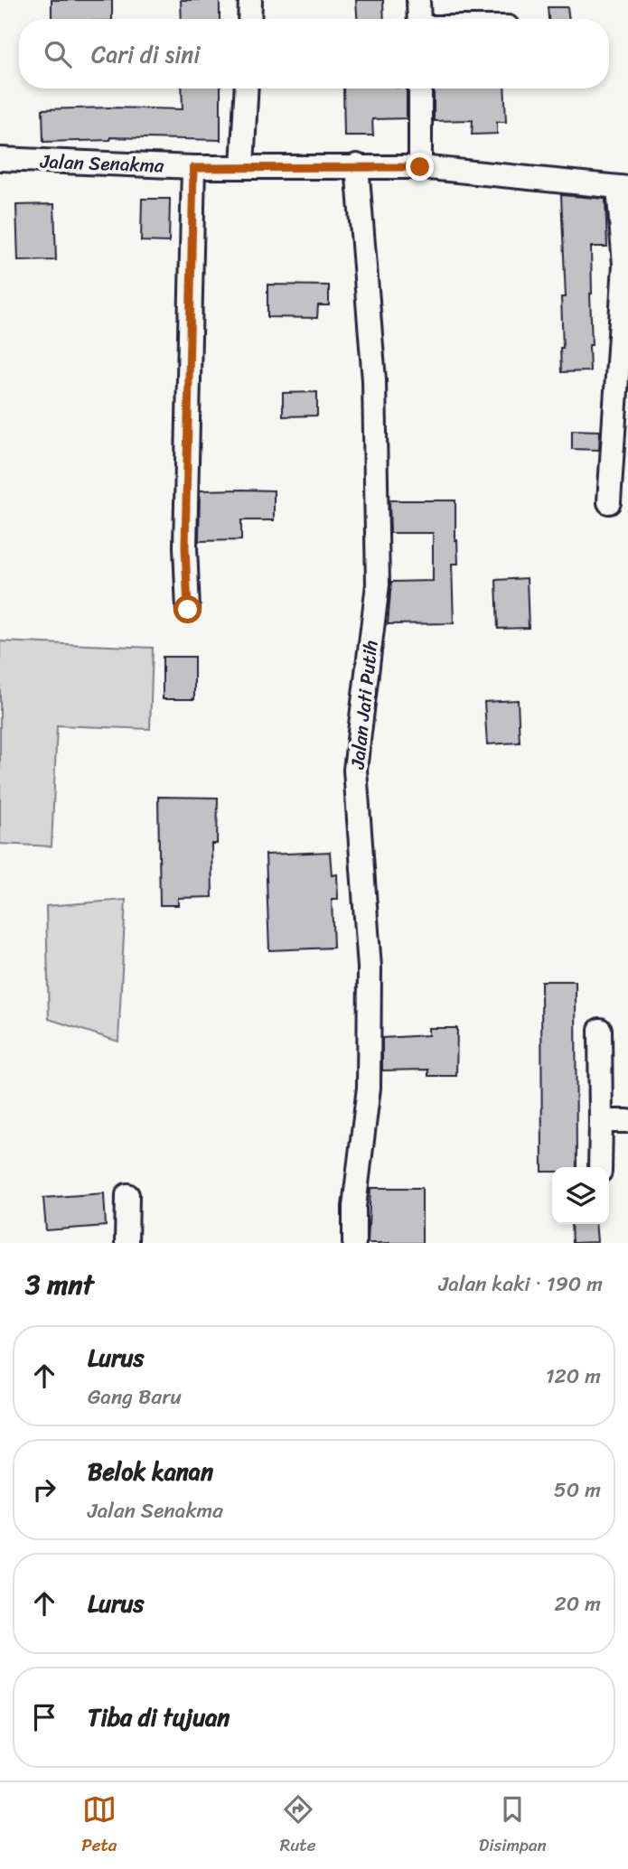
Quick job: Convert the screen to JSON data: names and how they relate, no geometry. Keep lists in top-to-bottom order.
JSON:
{
  "streets": {
    "street": ["Jalan Senakma", "Jalan Jati Putih"]
  },
  "crossings": [
    ["Jalan Senakma", "Jalan Jati Putih"]
  ],
  "page": {
    "search": "Cari di sini",
    "heading": ["3 mnt", "Jalan kaki · 190 m"],
    "list": [
      ["Lurus", "Gang Baru", "120 m"],
      ["Belok kanan", "Jalan Senakma", "50 m"],
      ["Lurus", "20 m"],
      "Tiba di tujuan"
    ],
    "nav": ["Peta", "Rute", "Disimpan"]
  }
}
